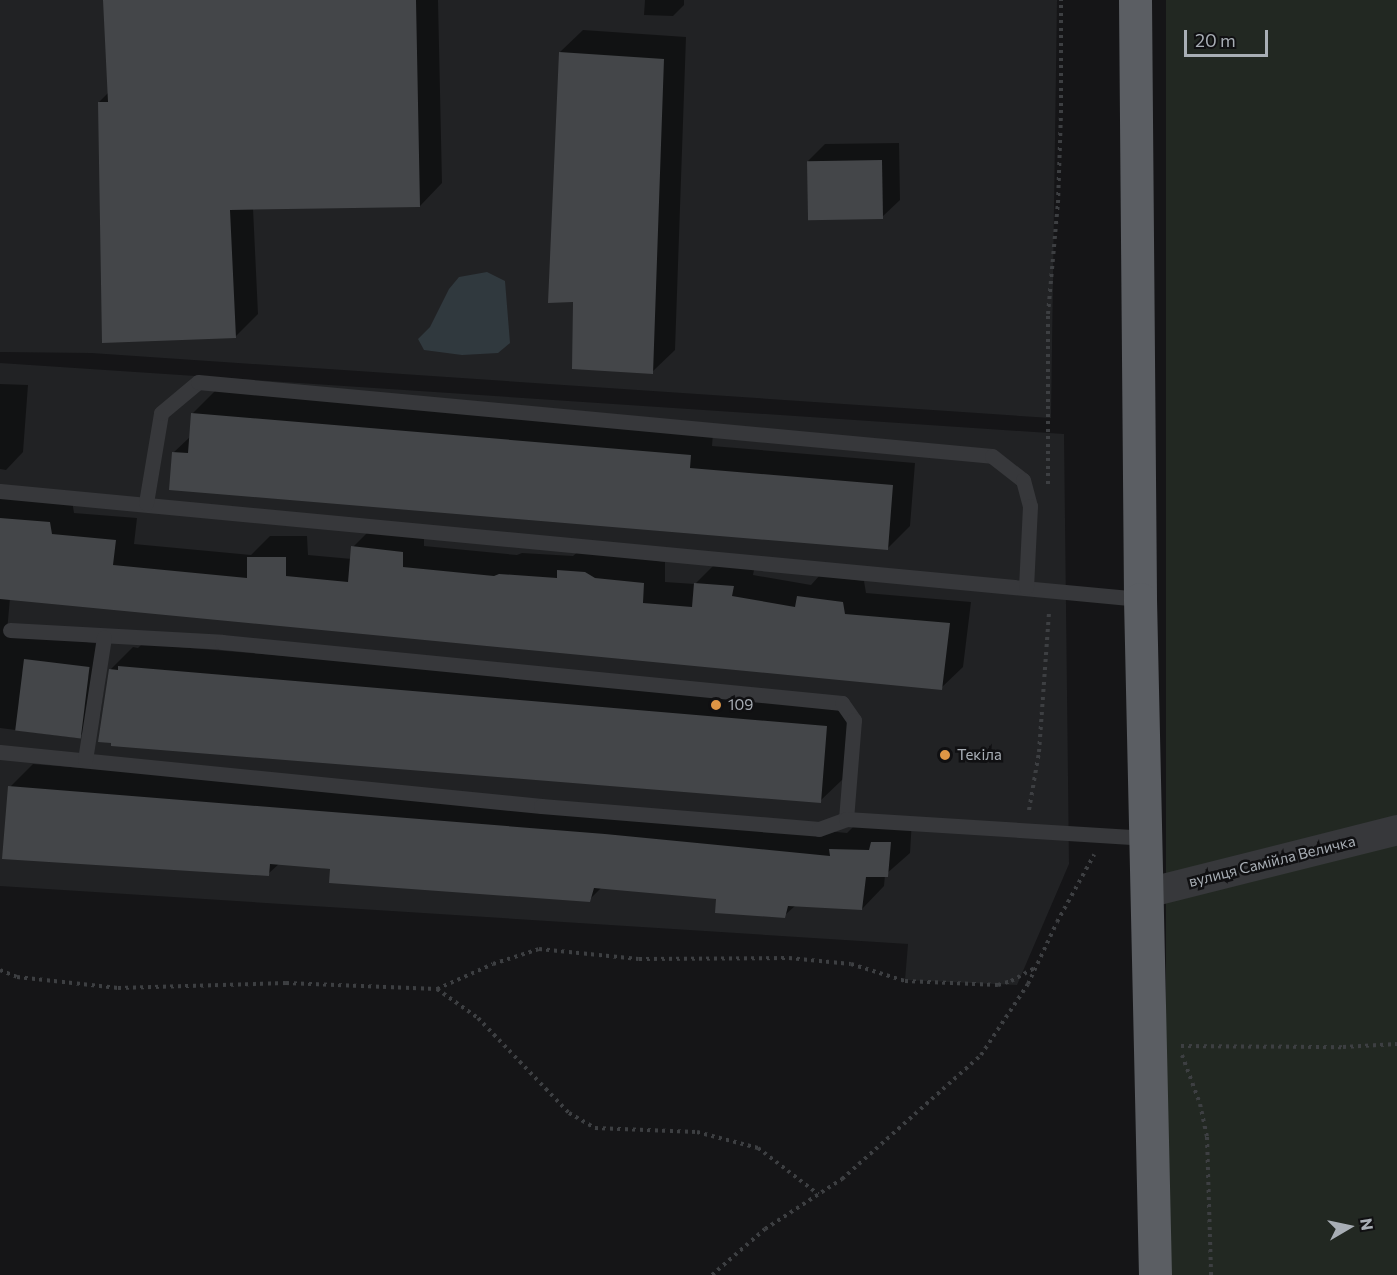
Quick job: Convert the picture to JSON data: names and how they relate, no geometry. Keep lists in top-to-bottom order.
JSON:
{
  "streets": {
    "street": ["вулиця Самійла Величка"]
  },
  "places": ["109", "Текіла"],
  "scale_bar": "20 m",
  "north": "right"
}
